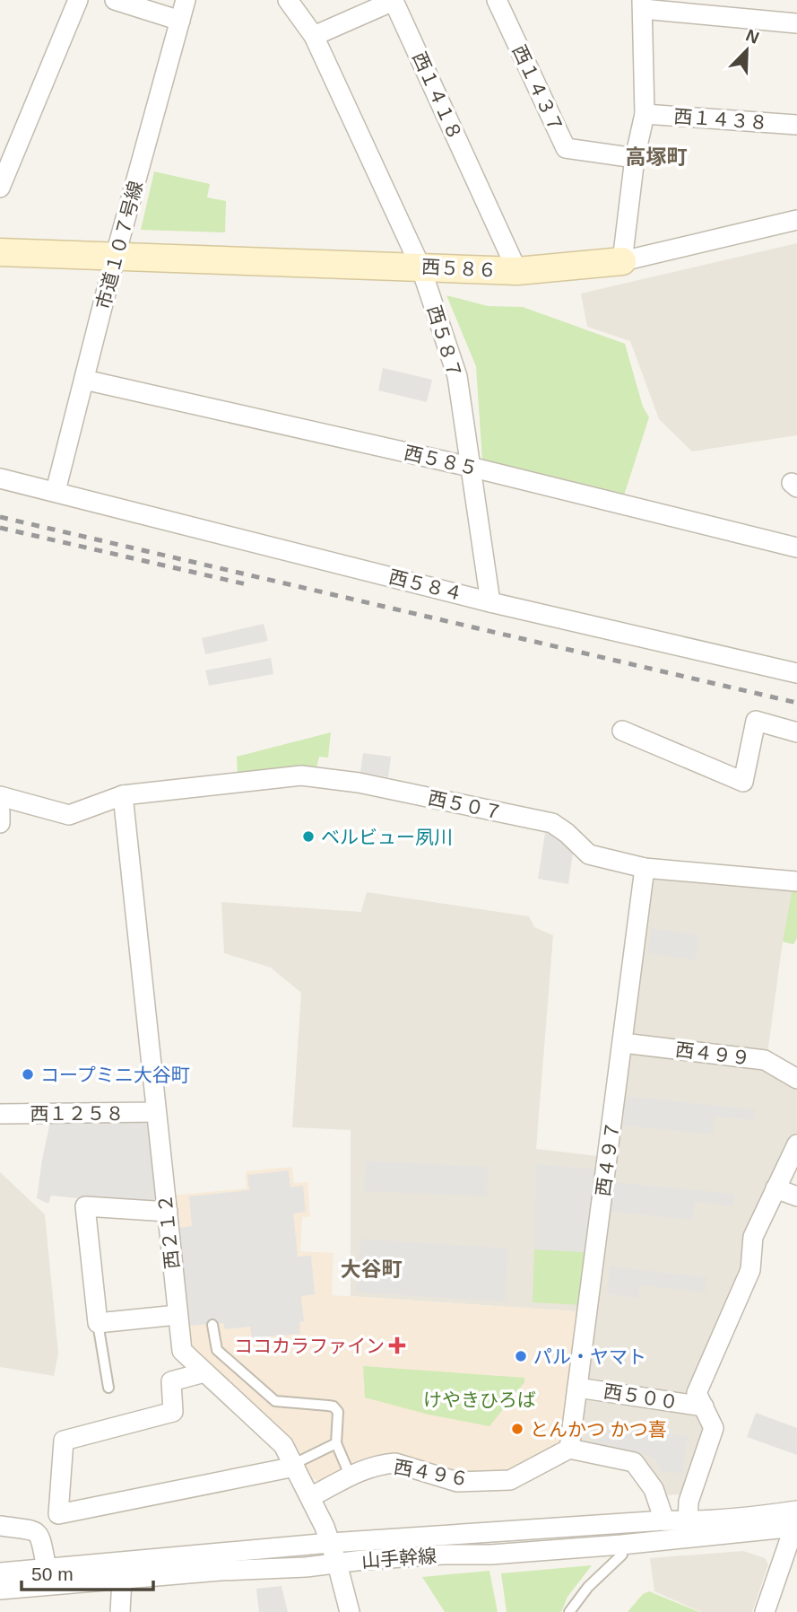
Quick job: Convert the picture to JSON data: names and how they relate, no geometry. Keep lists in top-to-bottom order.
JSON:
{
  "streets": {
    "street": [
      "西１４３７",
      "西１４１８",
      "西１４３８",
      "市道１０７号線",
      "西５８６",
      "西５８７",
      "西５８５",
      "西５８４",
      "西５０７",
      "西４９９",
      "西１２５８",
      "西４９７",
      "西２１２",
      "西５００",
      "西４９６",
      "山手幹線"
    ]
  },
  "crossings": [
    ["西１４１８", "西５８６"],
    ["西１４１８", "西５８７"],
    ["市道１０７号線", "西５８６"],
    ["市道１０７号線", "西５８５"],
    ["市道１０７号線", "西５８４"],
    ["西５８６", "西５８７"],
    ["西５８７", "西５８５"],
    ["西５８７", "西５８４"],
    ["西５０７", "西４９７"],
    ["西５０７", "西２１２"],
    ["西４９９", "西４９７"],
    ["西１２５８", "西２１２"],
    ["西４９７", "西５００"],
    ["西４９７", "西４９６"],
    ["西２１２", "西４９６"],
    ["西２１２", "山手幹線"]
  ],
  "districts": ["高塚町", "大谷町"],
  "parks": ["けやきひろば"],
  "places": {
    "other": [
      "ベルビュー夙川",
      "コープミニ大谷町",
      "パル・ヤマト",
      "とんかつ かつ喜"
    ],
    "health": ["ココカラファイン"]
  },
  "scale_bar": "50 m",
  "north": "top right"
}
